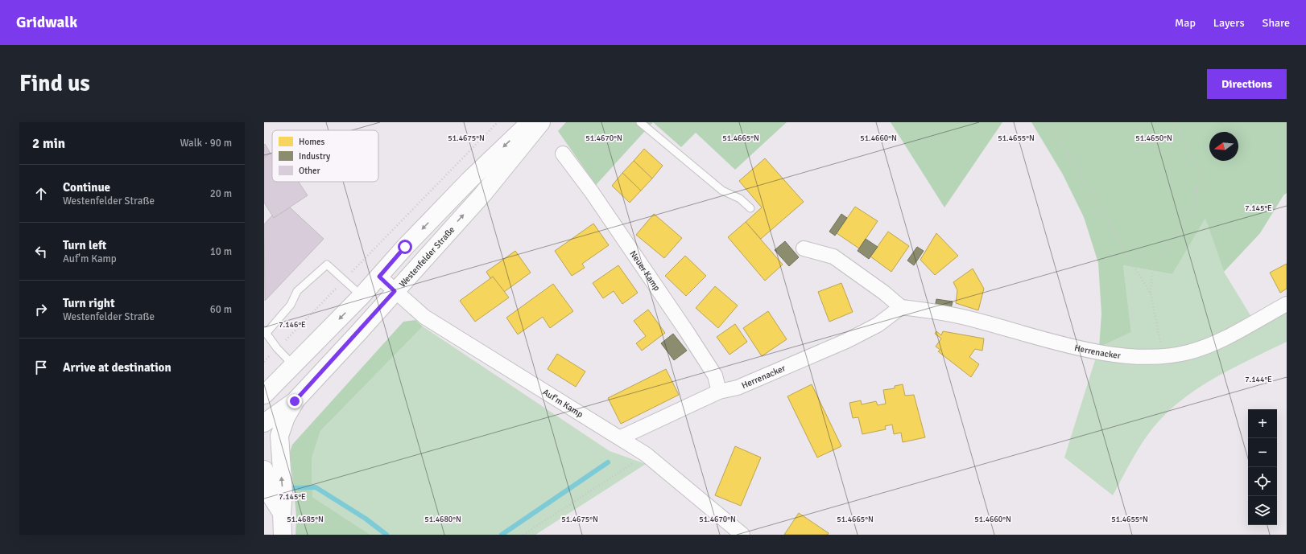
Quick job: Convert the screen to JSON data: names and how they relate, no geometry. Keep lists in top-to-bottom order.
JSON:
{
  "streets": {
    "street": [
      "Westenfelder Straße",
      "Neuer Kamp",
      "Herrenacker",
      "Auf'm Kamp"
    ]
  },
  "crossings": [
    ["Westenfelder Straße", "Auf'm Kamp"],
    ["Neuer Kamp", "Herrenacker"],
    ["Herrenacker", "Auf'm Kamp"]
  ],
  "legend": ["Homes", "Industry", "Other"],
  "north": "left",
  "page": {
    "header": "Gridwalk",
    "nav": ["Map", "Layers", "Share"],
    "buttons": "Directions",
    "title": "Find us",
    "heading": ["2 min", "Walk · 90 m"],
    "list": [
      ["Continue", "Westenfelder Straße", "20 m"],
      ["Turn left", "Auf'm Kamp", "10 m"],
      ["Turn right", "Westenfelder Straße", "60 m"],
      "Arrive at destination"
    ],
    "map_buttons": ["+", "−"]
  },
  "coordinates": [
    "51.4675°N",
    "51.4670°N",
    "51.4665°N",
    "51.4660°N",
    "51.4655°N",
    "51.4650°N",
    "7.145°E",
    "7.146°E",
    "7.144°E",
    "51.4685°N",
    "51.4680°N"
  ]
}
